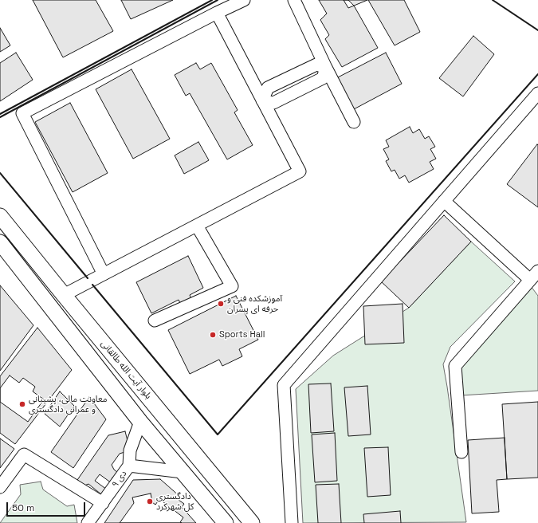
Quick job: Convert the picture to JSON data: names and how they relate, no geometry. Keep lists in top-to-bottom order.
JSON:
{
  "streets": {
    "main road": ["بلوار آیت الله طالقانی"],
    "street": ["۹ دی"]
  },
  "places": [
    "آموزشکده فنی و حرفه ای پسران",
    "Sports Hall",
    "معاونت مالی، پشیبانی و عمرانی دادگستری",
    "دادگستری کل شهرکرد"
  ],
  "scale_bar": "50 m"
}
